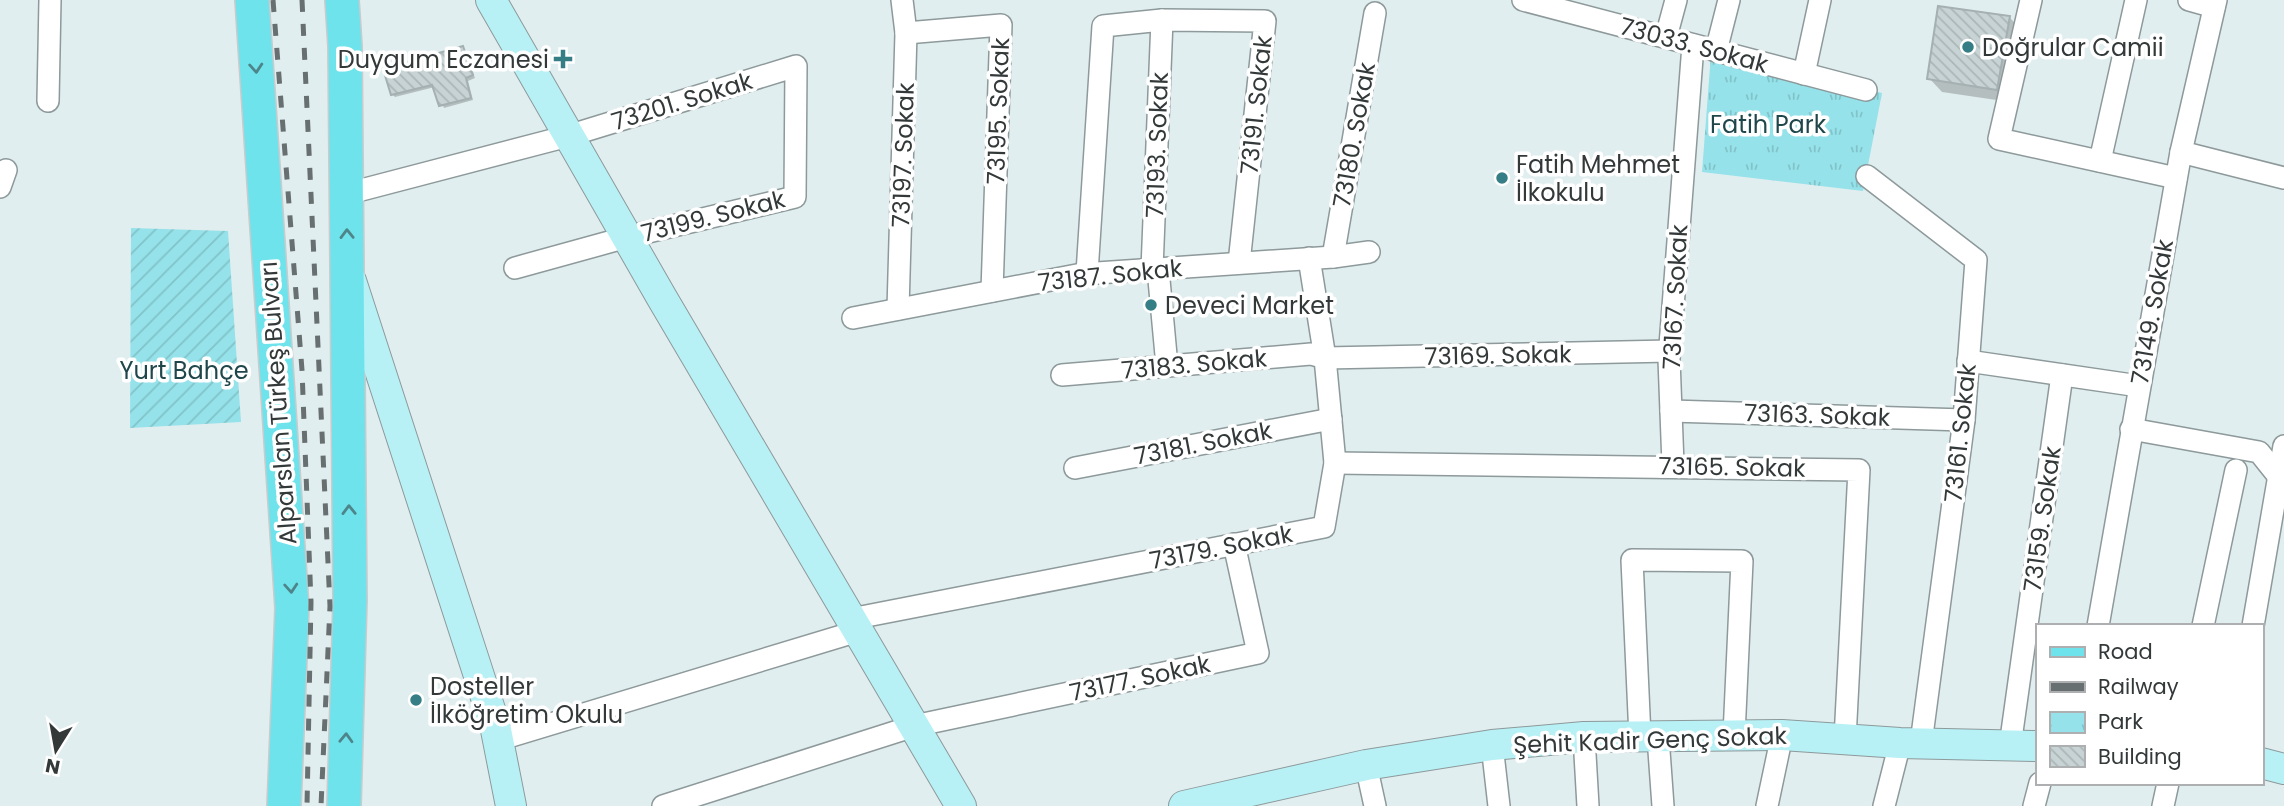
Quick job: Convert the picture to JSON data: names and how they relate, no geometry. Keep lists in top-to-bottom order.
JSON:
{
  "streets": {
    "main road": ["Alparslan Türkeş Bulvarı", "Şehit Kadir Genç Sokak"],
    "street": [
      "73033. Sokak",
      "73201. Sokak",
      "73191. Sokak",
      "73195. Sokak",
      "73180. Sokak",
      "73193. Sokak",
      "73197. Sokak",
      "73199. Sokak",
      "73187. Sokak",
      "73167. Sokak",
      "73149. Sokak",
      "73169. Sokak",
      "73183. Sokak",
      "73163. Sokak",
      "73161. Sokak",
      "73181. Sokak",
      "73165. Sokak",
      "73159. Sokak",
      "73179. Sokak",
      "73177. Sokak"
    ]
  },
  "crossings": [
    ["73033. Sokak", "73167. Sokak"],
    ["73201. Sokak", "73199. Sokak"],
    ["73191. Sokak", "73193. Sokak"],
    ["73191. Sokak", "73187. Sokak"],
    ["73195. Sokak", "73197. Sokak"],
    ["73195. Sokak", "73187. Sokak"],
    ["73180. Sokak", "73187. Sokak"],
    ["73193. Sokak", "73187. Sokak"],
    ["73193. Sokak", "73183. Sokak"],
    ["73197. Sokak", "73187. Sokak"],
    ["73187. Sokak", "73179. Sokak"],
    ["73167. Sokak", "73169. Sokak"],
    ["73167. Sokak", "73163. Sokak"],
    ["73167. Sokak", "73165. Sokak"],
    ["73169. Sokak", "73183. Sokak"],
    ["73169. Sokak", "73179. Sokak"],
    ["73183. Sokak", "73179. Sokak"],
    ["73163. Sokak", "73161. Sokak"],
    ["73161. Sokak", "Şehit Kadir Genç Sokak"],
    ["73181. Sokak", "73179. Sokak"],
    ["73165. Sokak", "73179. Sokak"],
    ["73165. Sokak", "Şehit Kadir Genç Sokak"],
    ["73159. Sokak", "Şehit Kadir Genç Sokak"],
    ["73179. Sokak", "73177. Sokak"]
  ],
  "parks": ["Fatih Park", "Yurt Bahçe"],
  "places": {
    "other": [
      "Doğrular Camii",
      "Fatih Mehmet İlkokulu",
      "Deveci Market",
      "Dosteller İlköğretim Okulu"
    ],
    "health": ["Duygum Eczanesi"]
  },
  "legend": [
    "Road",
    "Railway",
    "Park",
    "Building"
  ],
  "north": "bottom"
}
